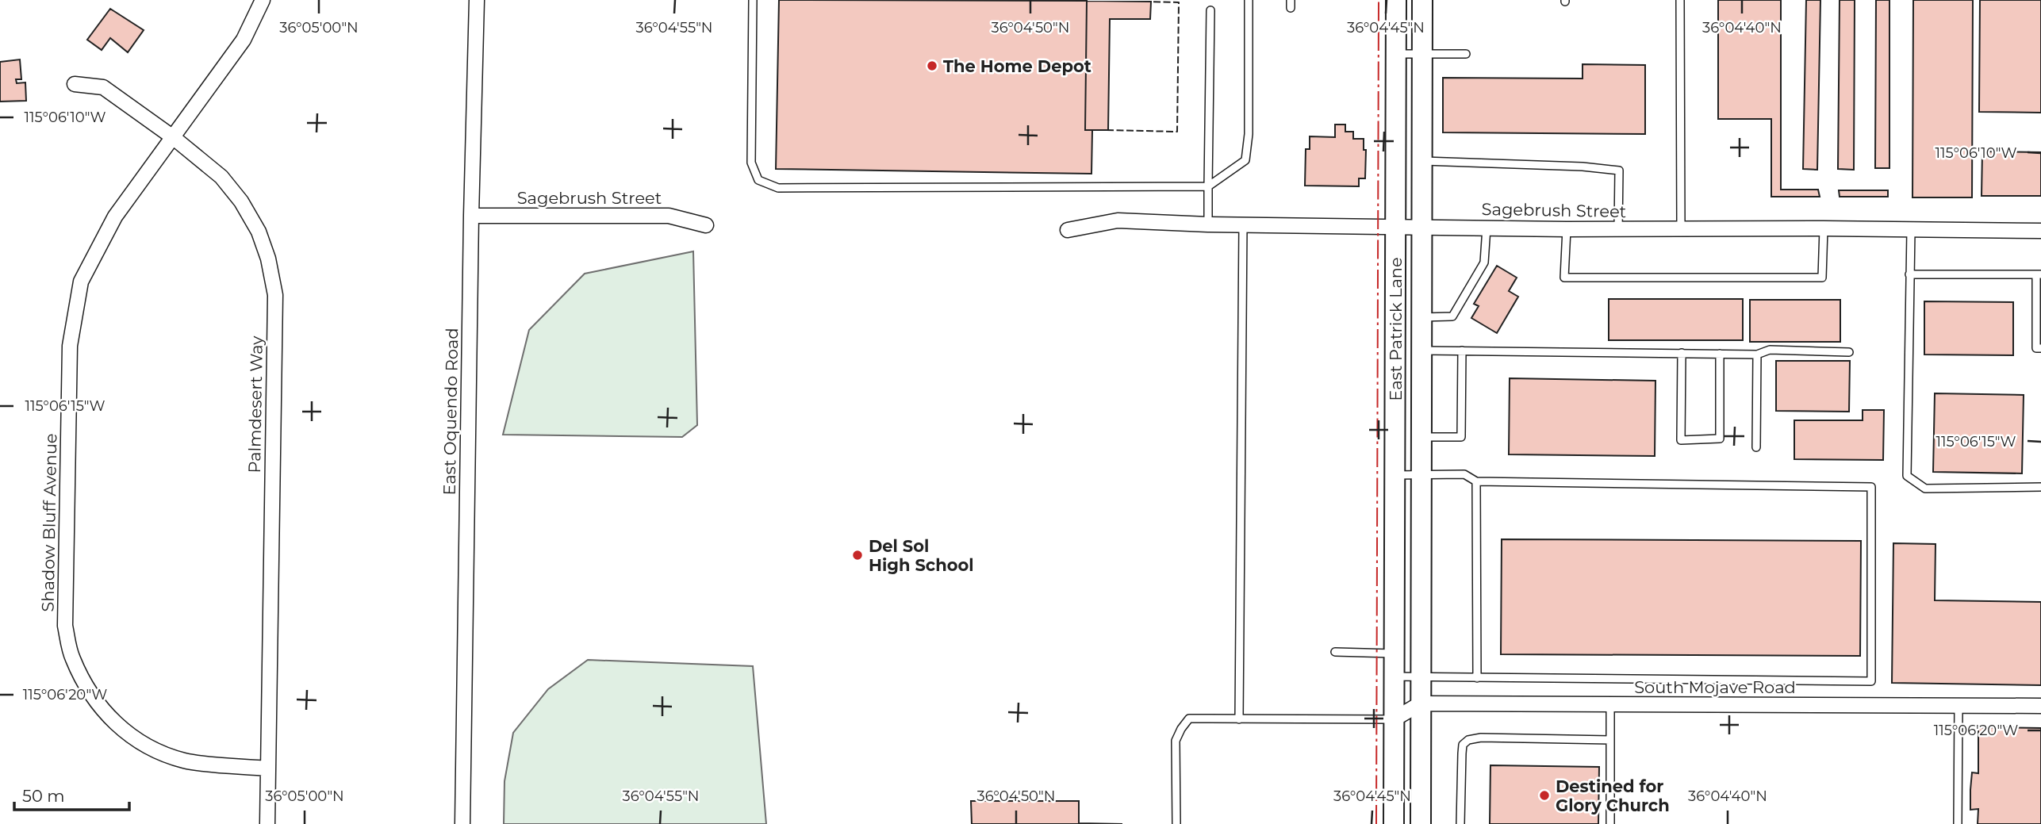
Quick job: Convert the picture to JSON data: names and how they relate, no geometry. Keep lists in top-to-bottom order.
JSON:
{
  "streets": {
    "main road": ["East Patrick Lane"],
    "street": [
      "Sagebrush Street",
      "Palmdesert Way",
      "East Oquendo Road",
      "Shadow Bluff Avenue",
      "South Mojave Road"
    ]
  },
  "crossings": [
    ["Sagebrush Street", "East Patrick Lane"],
    ["Sagebrush Street", "East Oquendo Road"],
    ["East Patrick Lane", "South Mojave Road"],
    ["Palmdesert Way", "Shadow Bluff Avenue"]
  ],
  "places": ["The Home Depot", "Del Sol High School", "Destined for Glory Church"],
  "scale_bar": "50 m",
  "coordinates": [
    "36°05'00\"N",
    "36°04'55\"N",
    "36°04'50\"N",
    "36°04'45\"N",
    "36°04'40\"N",
    "115°06'10\"W",
    "115°06'15\"W",
    "115°06'20\"W"
  ]
}
